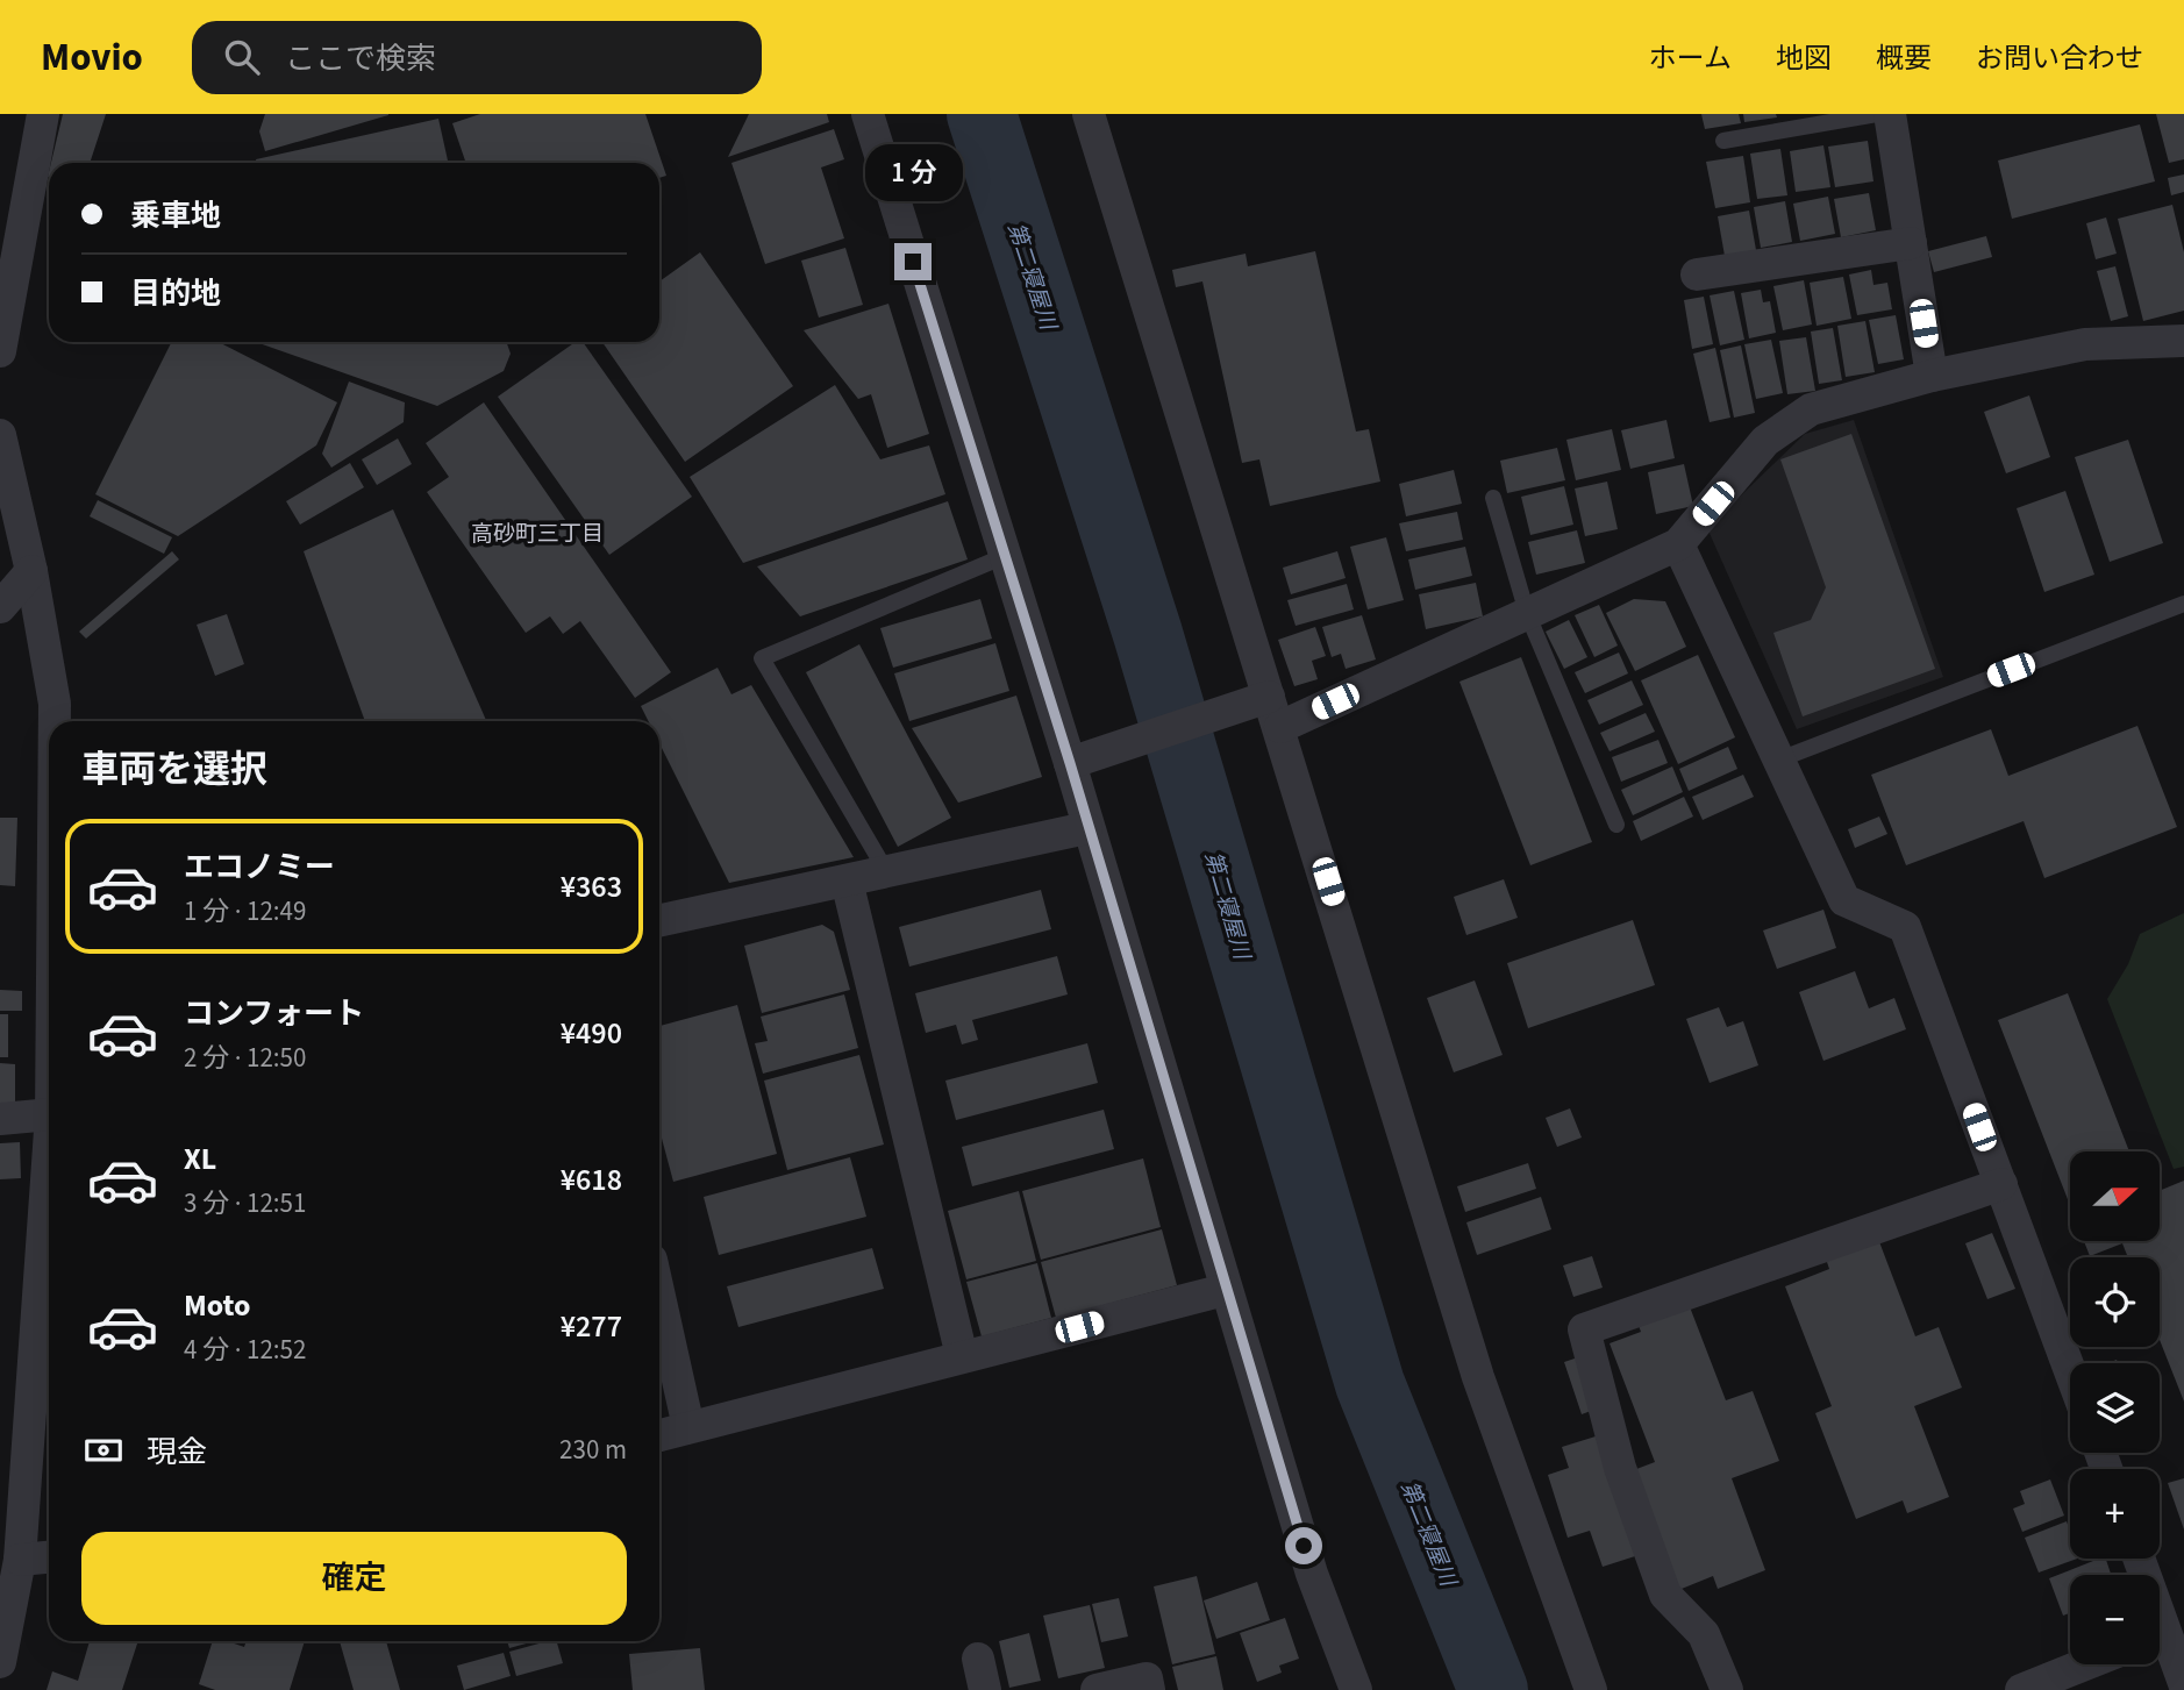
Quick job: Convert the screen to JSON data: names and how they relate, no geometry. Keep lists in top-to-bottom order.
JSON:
{
  "districts": ["高砂町三丁目"],
  "water": ["第二寝屋川"],
  "north": "right",
  "page": {
    "header": "Movio",
    "search": "ここで検索",
    "nav": [
      "ホーム",
      "地図",
      "概要",
      "お問い合わせ"
    ],
    "bubble": "1 分",
    "banner": ["乗車地", "目的地"],
    "heading": "車両を選択",
    "list": [
      {
        "name": "エコノミー",
        "note": "1 分 · 12:49",
        "value": "¥363"
      },
      {
        "name": "コンフォート",
        "note": "2 分 · 12:50",
        "value": "¥490"
      },
      {
        "name": "XL",
        "note": "3 分 · 12:51",
        "value": "¥618"
      },
      {
        "name": "Moto",
        "note": "4 分 · 12:52",
        "value": "¥277"
      }
    ],
    "map_buttons": ["+", "−"],
    "pay": ["現金", "230 m"],
    "buttons": "確定"
  }
}
